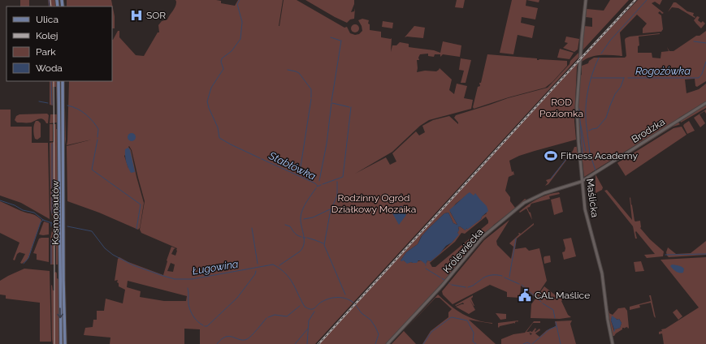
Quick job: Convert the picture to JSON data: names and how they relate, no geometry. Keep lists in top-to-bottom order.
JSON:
{
  "streets": {
    "main road": ["Kosmonautów"],
    "street": ["Brodzka", "Maślicka", "Królewiecka"]
  },
  "crossings": [
    ["Brodzka", "Maślicka"],
    ["Brodzka", "Królewiecka"],
    ["Maślicka", "Królewiecka"]
  ],
  "water": ["Rogożówka", "Stabłówka", "Ługowina"],
  "parks": ["ROD Poziomka", "Rodzinny Ogród Działkowy Mozaika"],
  "places": {
    "hospital": ["SOR"],
    "sports": ["Fitness Academy"],
    "public building": ["CAL Maślice"]
  },
  "legend": [
    "Ulica",
    "Kolej",
    "Park",
    "Woda"
  ]
}
